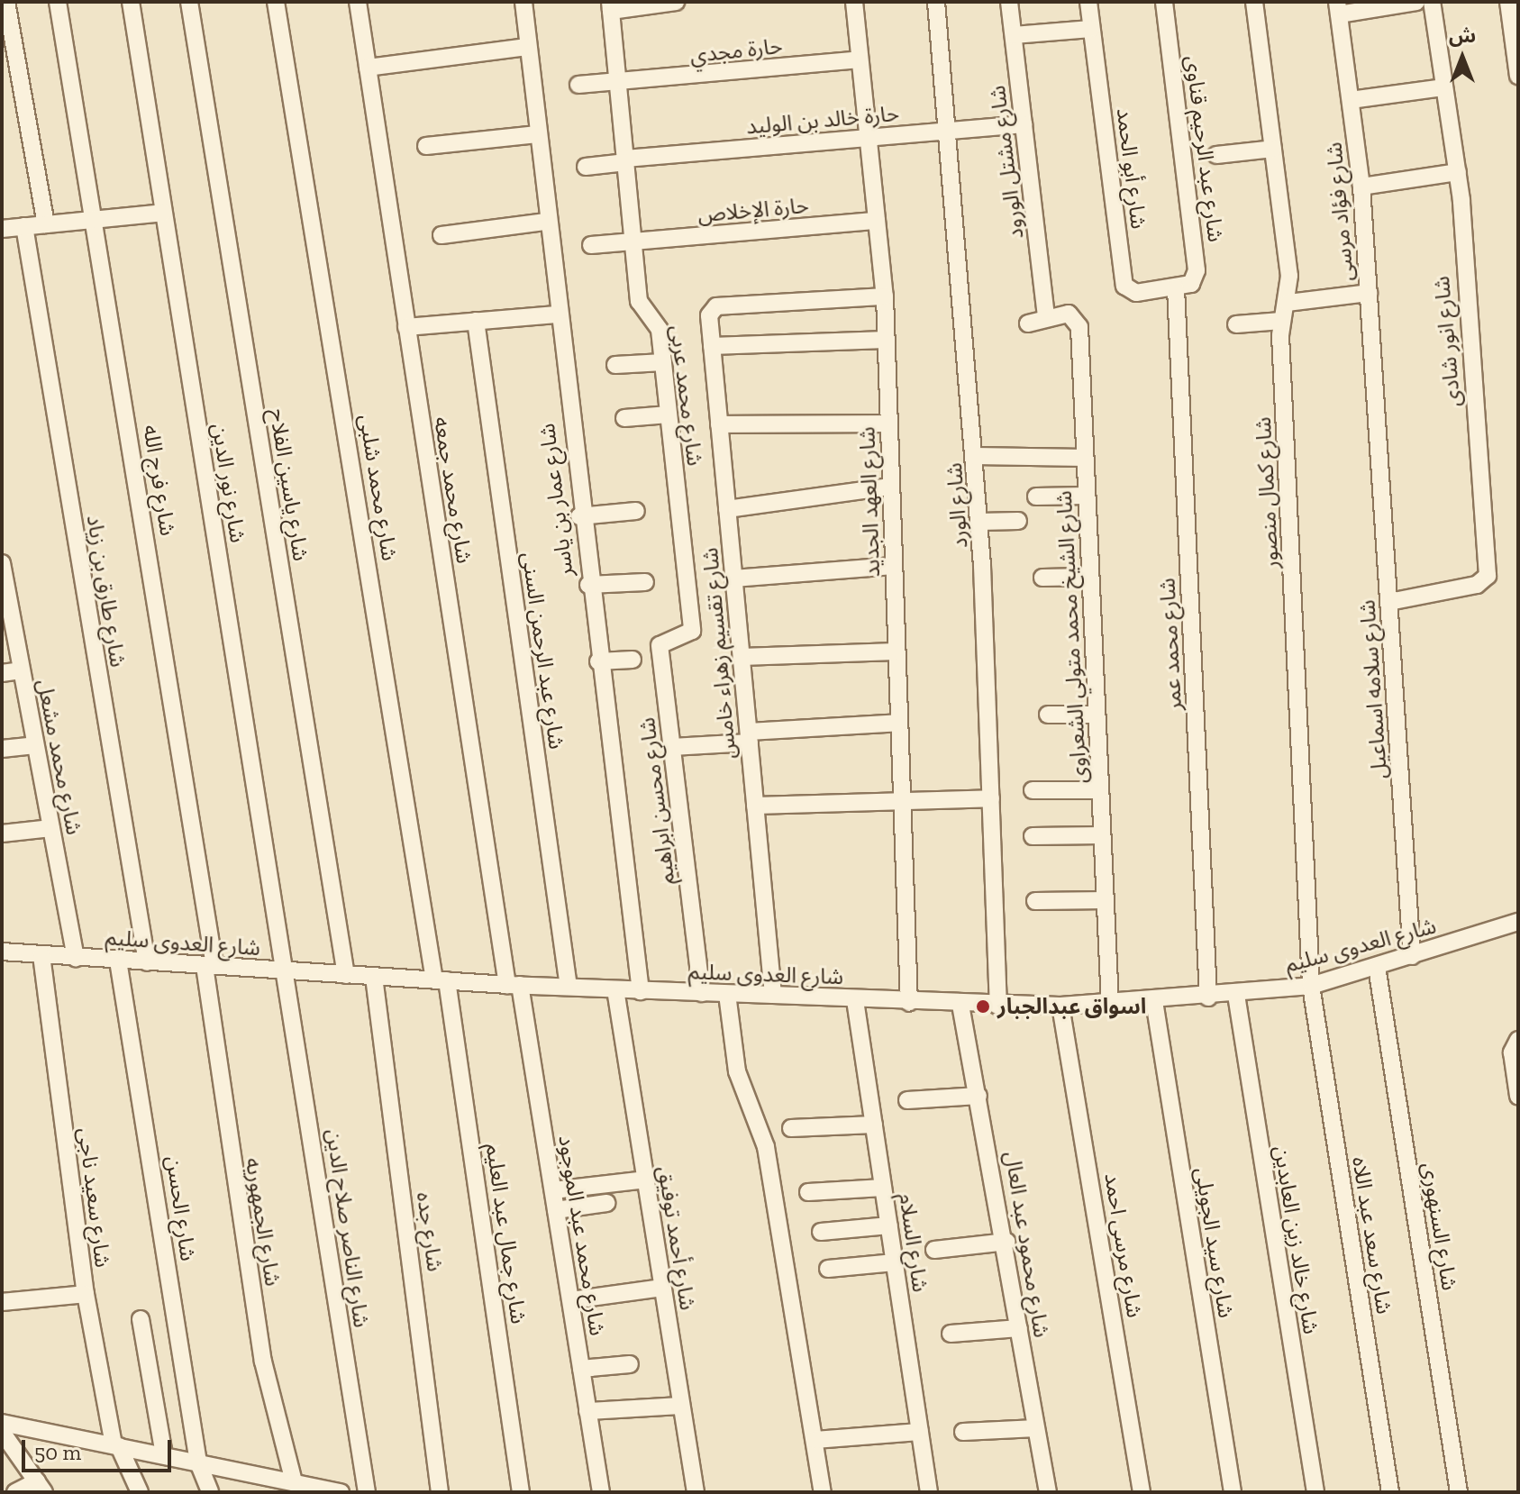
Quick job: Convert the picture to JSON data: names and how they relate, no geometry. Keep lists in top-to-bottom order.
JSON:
{
  "streets": {
    "street": [
      "حارة مجدي",
      "حارة خالد بن الوليد",
      "شارع عبد الرحيم قناوى",
      "شارع مشتل الورود",
      "شارع أبو الحمد",
      "حارة الإخلاص",
      "شارع فؤاد مرسى",
      "شارع انور شادى",
      "شارع محمد عربى",
      "شارع فرج الله",
      "شارع نور الدين",
      "شارع ياسين الفلاح",
      "شارع محمد شلبى",
      "شارع محمد جمعه",
      "شارع كمال منصور",
      "شارع عمار بن ياسر",
      "شارع العهد الجديد",
      "شارع الورد",
      "شارع طارق بن زياد",
      "شارع الشيخ محمد متولي الشعراوى",
      "شارع محمد عمر",
      "شارع عبد الرحمن السنى",
      "شارع تقسيم زهراء خامس",
      "شارع سلامه اسماعيل",
      "شارع محمد مشعل",
      "شارع محسن ابراهيم",
      "شارع العدوى سليم",
      "شارع سعيد ناجى",
      "شارع الحسن",
      "شارع الجمهوريه",
      "شارع السنهورى",
      "شارع الناصر صلاح الدين",
      "شارع جده",
      "شارع جمال عبد العليم",
      "شارع محمد عبد الموجود",
      "شارع سعد عبد اللاه",
      "شارع أحمد توفيق",
      "شارع خالد زين العابدين",
      "شارع السلام",
      "شارع سيد الجويلى",
      "شارع محمود عبد العال",
      "شارع مرسى احمد"
    ]
  },
  "crossings": [
    ["حارة مجدي", "شارع محمد عربى"],
    ["حارة مجدي", "شارع العهد الجديد"],
    ["حارة خالد بن الوليد", "شارع مشتل الورود"],
    ["حارة خالد بن الوليد", "شارع محمد عربى"],
    ["حارة خالد بن الوليد", "شارع العهد الجديد"],
    ["حارة خالد بن الوليد", "شارع الورد"],
    ["شارع عبد الرحيم قناوى", "شارع أبو الحمد"],
    ["شارع عبد الرحيم قناوى", "شارع محمد عمر"],
    ["شارع مشتل الورود", "شارع الشيخ محمد متولي الشعراوى"],
    ["شارع أبو الحمد", "شارع محمد عمر"],
    ["حارة الإخلاص", "شارع محمد عربى"],
    ["حارة الإخلاص", "شارع العهد الجديد"],
    ["شارع فؤاد مرسى", "شارع سلامه اسماعيل"],
    ["شارع انور شادى", "شارع سلامه اسماعيل"],
    ["شارع محمد عربى", "شارع محسن ابراهيم"],
    ["شارع فرج الله", "شارع العدوى سليم"],
    ["شارع فرج الله", "شارع الجمهوريه"],
    ["شارع نور الدين", "شارع العدوى سليم"],
    ["شارع نور الدين", "شارع الناصر صلاح الدين"],
    ["شارع ياسين الفلاح", "شارع العدوى سليم"],
    ["شارع محمد شلبى", "شارع العدوى سليم"],
    ["شارع محمد شلبى", "شارع جمال عبد العليم"],
    ["شارع محمد جمعه", "شارع العدوى سليم"],
    ["شارع محمد جمعه", "شارع محمد عبد الموجود"],
    ["شارع كمال منصور", "شارع العدوى سليم"],
    ["شارع كمال منصور", "شارع سعد عبد اللاه"],
    ["شارع عمار بن ياسر", "شارع العدوى سليم"],
    ["شارع العهد الجديد", "شارع تقسيم زهراء خامس"],
    ["شارع العهد الجديد", "شارع العدوى سليم"],
    ["شارع الورد", "شارع العدوى سليم"],
    ["شارع طارق بن زياد", "شارع العدوى سليم"],
    ["شارع الشيخ محمد متولي الشعراوى", "شارع العدوى سليم"],
    ["شارع محمد عمر", "شارع العدوى سليم"],
    ["شارع عبد الرحمن السنى", "شارع العدوى سليم"],
    ["شارع تقسيم زهراء خامس", "شارع العدوى سليم"],
    ["شارع سلامه اسماعيل", "شارع العدوى سليم"],
    ["شارع محمد مشعل", "شارع العدوى سليم"],
    ["شارع محسن ابراهيم", "شارع العدوى سليم"],
    ["شارع العدوى سليم", "شارع سعيد ناجى"],
    ["شارع العدوى سليم", "شارع الحسن"],
    ["شارع العدوى سليم", "شارع الجمهوريه"],
    ["شارع العدوى سليم", "شارع السنهورى"],
    ["شارع العدوى سليم", "شارع الناصر صلاح الدين"],
    ["شارع العدوى سليم", "شارع جده"],
    ["شارع العدوى سليم", "شارع جمال عبد العليم"],
    ["شارع العدوى سليم", "شارع محمد عبد الموجود"],
    ["شارع العدوى سليم", "شارع سعد عبد اللاه"],
    ["شارع العدوى سليم", "شارع أحمد توفيق"],
    ["شارع العدوى سليم", "شارع خالد زين العابدين"],
    ["شارع العدوى سليم", "شارع السلام"],
    ["شارع العدوى سليم", "شارع سيد الجويلى"],
    ["شارع العدوى سليم", "شارع محمود عبد العال"],
    ["شارع العدوى سليم", "شارع مرسى احمد"]
  ],
  "places": ["اسواق عبدالجبار"],
  "scale_bar": "50 m",
  "north": "top"
}
